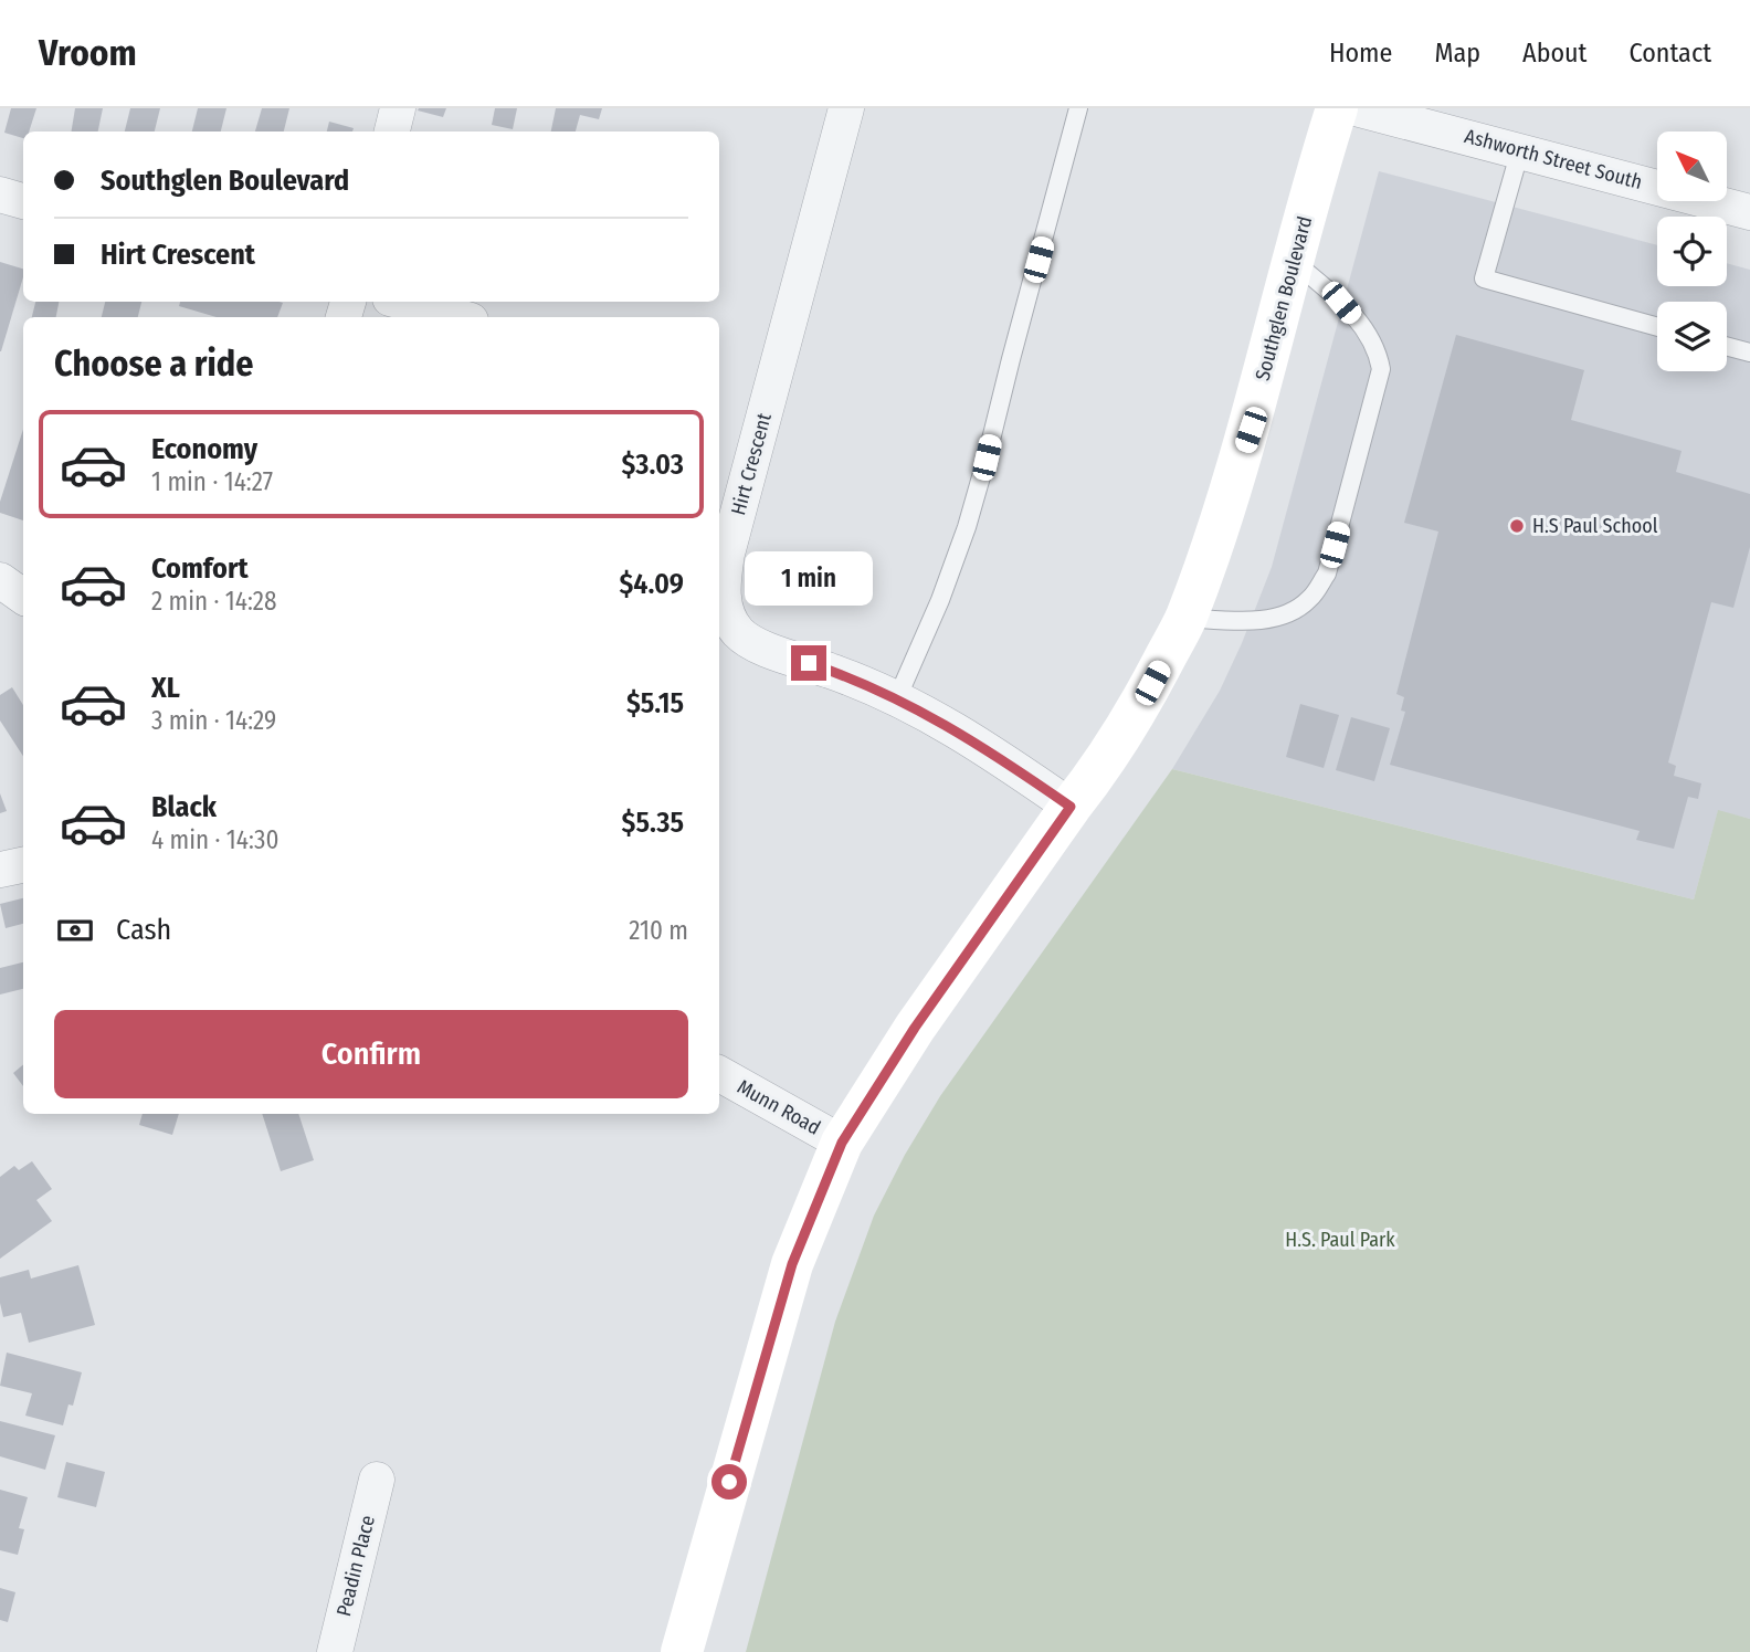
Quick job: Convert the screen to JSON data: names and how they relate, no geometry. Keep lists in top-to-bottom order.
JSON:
{
  "streets": {
    "street": [
      "Ashworth Street South",
      "Southglen Boulevard",
      "Hirt Crescent",
      "Munn Road",
      "Peadin Place"
    ]
  },
  "crossings": [
    ["Southglen Boulevard", "Hirt Crescent"],
    ["Southglen Boulevard", "Munn Road"]
  ],
  "parks": ["H.S. Paul Park"],
  "places": ["H.S Paul School"],
  "north": "top left",
  "page": {
    "header": "Vroom",
    "nav": [
      "Home",
      "Map",
      "About",
      "Contact"
    ],
    "banner": ["Southglen Boulevard", "Hirt Crescent"],
    "heading": "Choose a ride",
    "list": [
      {
        "name": "Economy",
        "note": "1 min · 14:27",
        "value": "$3.03"
      },
      {
        "name": "Comfort",
        "note": "2 min · 14:28",
        "value": "$4.09"
      },
      {
        "name": "XL",
        "note": "3 min · 14:29",
        "value": "$5.15"
      },
      {
        "name": "Black",
        "note": "4 min · 14:30",
        "value": "$5.35"
      }
    ],
    "bubble": "1 min",
    "pay": ["Cash", "210 m"],
    "buttons": "Confirm"
  }
}
